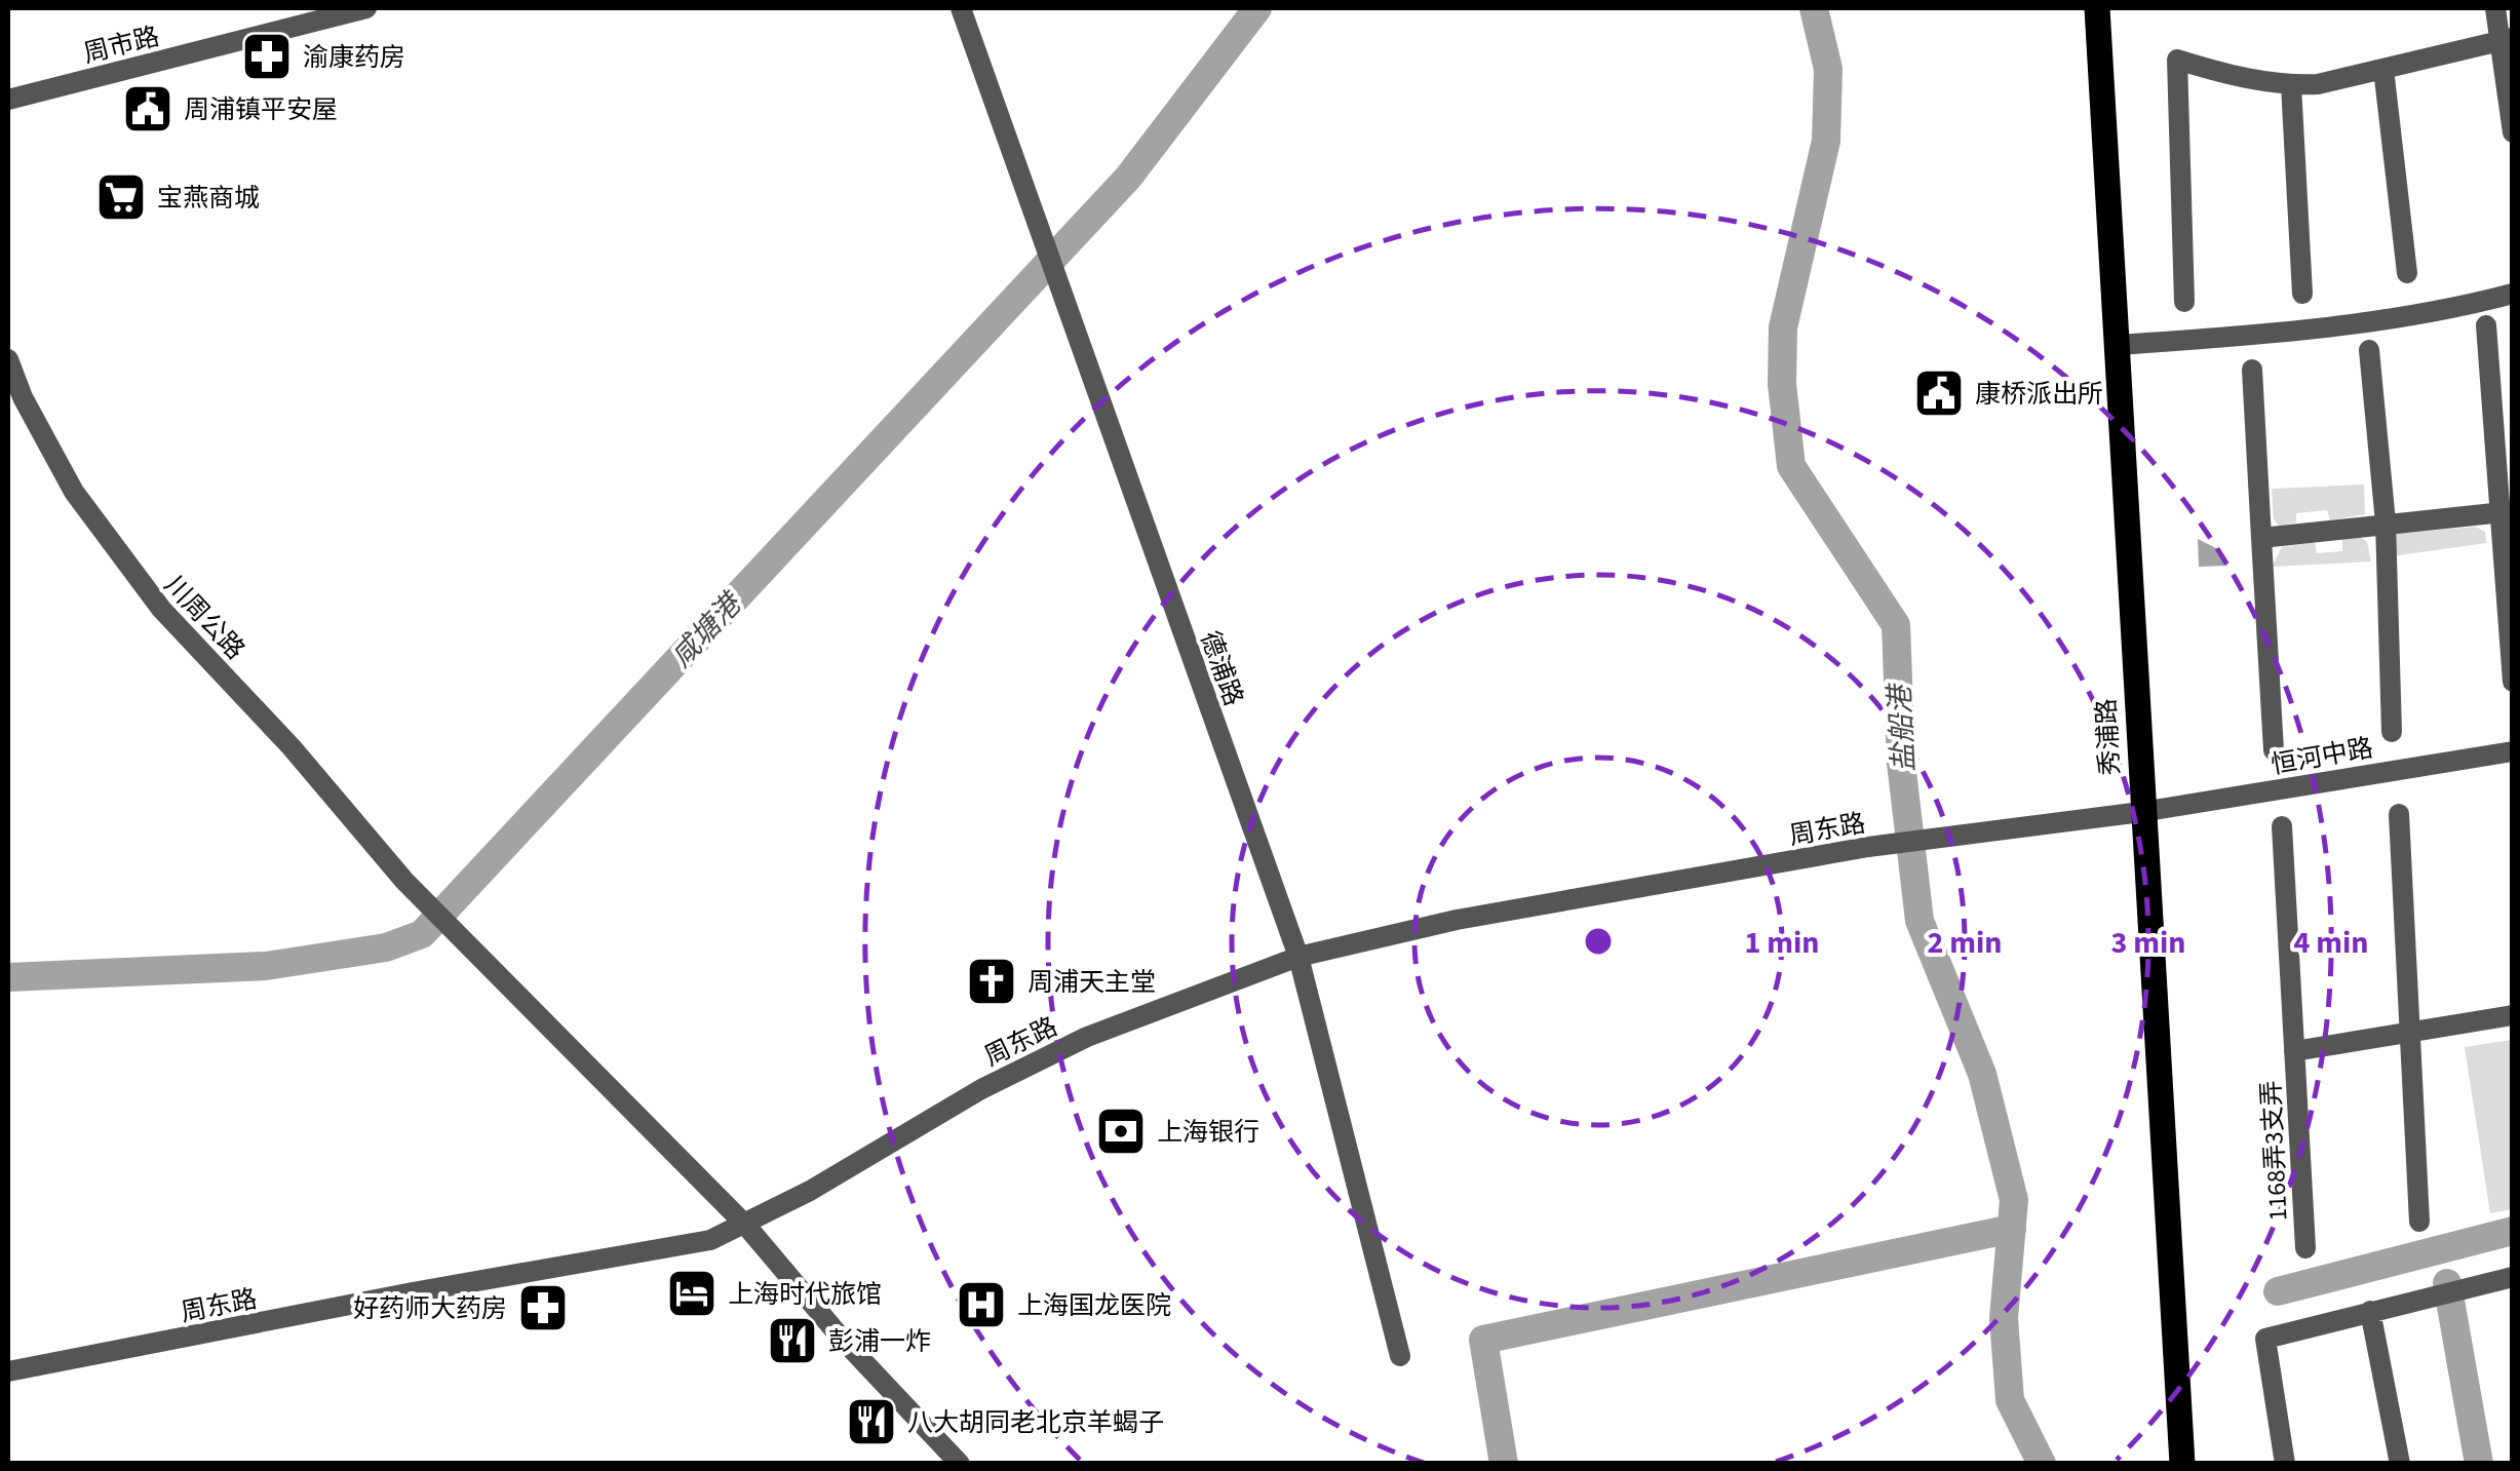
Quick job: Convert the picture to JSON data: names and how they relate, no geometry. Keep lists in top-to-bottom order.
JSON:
{
  "streets": {
    "main road": ["秀浦路"],
    "street": [
      "周市路",
      "川周公路",
      "德浦路",
      "恒河中路",
      "周东路",
      "1168弄3支弄"
    ]
  },
  "crossings": [
    ["川周公路", "周东路"],
    ["德浦路", "周东路"],
    ["秀浦路", "恒河中路"],
    ["秀浦路", "周东路"],
    ["恒河中路", "周东路"]
  ],
  "water": ["咸塘港", "盐船港"],
  "places": {
    "pharmacy": ["渝康药房", "好药师大药房"],
    "public building": ["周浦镇平安屋", "康桥派出所"],
    "supermarket": ["宝燕商城"],
    "church": ["周浦天主堂"],
    "bank": ["上海银行"],
    "hotel": ["上海时代旅馆"],
    "hospital": ["上海国龙医院"],
    "restaurant": ["彭浦一炸", "八大胡同老北京羊蝎子"]
  },
  "rings": [
    "1 min",
    "2 min",
    "3 min",
    "4 min"
  ]
}
